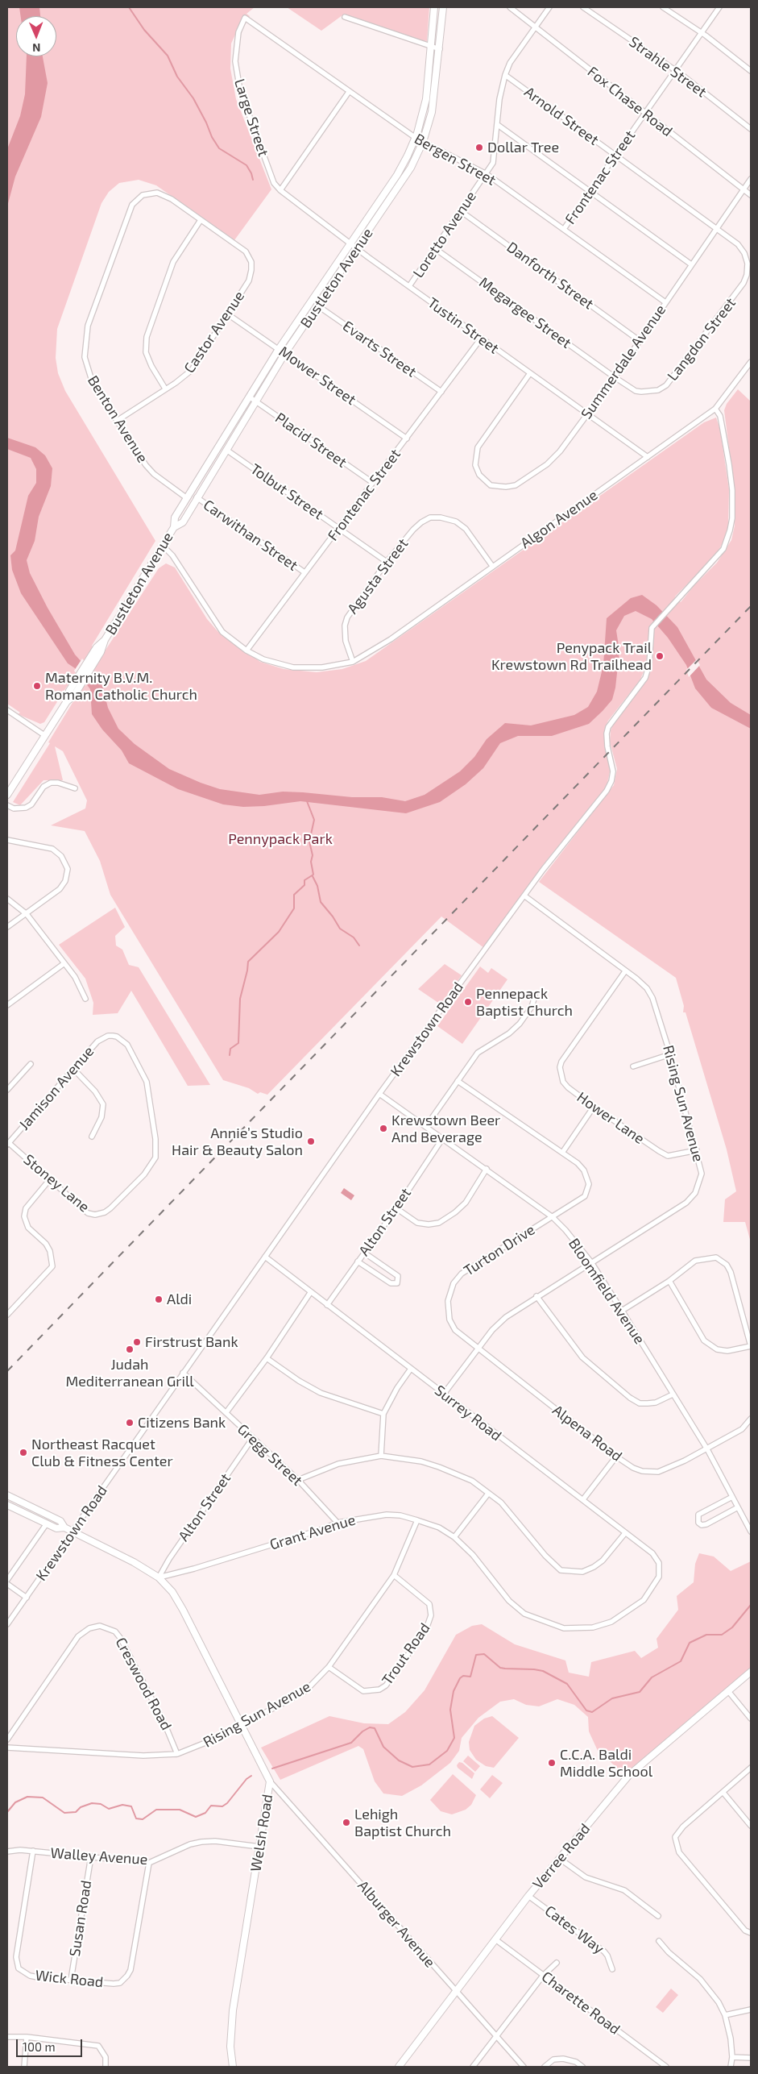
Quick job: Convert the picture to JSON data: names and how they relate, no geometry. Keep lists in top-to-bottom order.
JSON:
{
  "streets": {
    "main road": ["Bustleton Avenue", "Welsh Road", "Verree Road"],
    "street": [
      "Strahle Street",
      "Fox Chase Road",
      "Arnold Street",
      "Large Street",
      "Bergen Street",
      "Frontenac Street",
      "Loretto Avenue",
      "Danforth Street",
      "Megargee Street",
      "Tustin Street",
      "Castor Avenue",
      "Langdon Street",
      "Evarts Street",
      "Summerdale Avenue",
      "Mower Street",
      "Benton Avenue",
      "Placid Street",
      "Tolbut Street",
      "Algon Avenue",
      "Carwithan Street",
      "Agusta Street",
      "Krewstown Road",
      "Jamison Avenue",
      "Rising Sun Avenue",
      "Hower Lane",
      "Stoney Lane",
      "Alton Street",
      "Turton Drive",
      "Bloomfield Avenue",
      "Surrey Road",
      "Alpena Road",
      "Gregg Street",
      "Grant Avenue",
      "Trout Road",
      "Creswood Road",
      "Walley Avenue",
      "Susan Road",
      "Alburger Avenue",
      "Cates Way",
      "Wick Road",
      "Charette Road"
    ]
  },
  "crossings": [
    ["Strahle Street", "Frontenac Street"],
    ["Fox Chase Road", "Frontenac Street"],
    ["Fox Chase Road", "Loretto Avenue"],
    ["Fox Chase Road", "Summerdale Avenue"],
    ["Arnold Street", "Frontenac Street"],
    ["Arnold Street", "Loretto Avenue"],
    ["Arnold Street", "Langdon Street"],
    ["Arnold Street", "Summerdale Avenue"],
    ["Large Street", "Bergen Street"],
    ["Large Street", "Tustin Street"],
    ["Bergen Street", "Frontenac Street"],
    ["Bergen Street", "Loretto Avenue"],
    ["Bergen Street", "Bustleton Avenue"],
    ["Bergen Street", "Summerdale Avenue"],
    ["Frontenac Street", "Tustin Street"],
    ["Frontenac Street", "Evarts Street"],
    ["Frontenac Street", "Mower Street"],
    ["Frontenac Street", "Placid Street"],
    ["Frontenac Street", "Tolbut Street"],
    ["Frontenac Street", "Carwithan Street"],
    ["Loretto Avenue", "Danforth Street"],
    ["Loretto Avenue", "Megargee Street"],
    ["Loretto Avenue", "Tustin Street"],
    ["Danforth Street", "Summerdale Avenue"],
    ["Bustleton Avenue", "Tustin Street"],
    ["Bustleton Avenue", "Evarts Street"],
    ["Bustleton Avenue", "Mower Street"],
    ["Bustleton Avenue", "Benton Avenue"],
    ["Bustleton Avenue", "Placid Street"],
    ["Bustleton Avenue", "Tolbut Street"],
    ["Bustleton Avenue", "Carwithan Street"],
    ["Megargee Street", "Langdon Street"],
    ["Megargee Street", "Summerdale Avenue"],
    ["Tustin Street", "Summerdale Avenue"],
    ["Tustin Street", "Algon Avenue"],
    ["Castor Avenue", "Mower Street"],
    ["Castor Avenue", "Benton Avenue"],
    ["Langdon Street", "Summerdale Avenue"],
    ["Tolbut Street", "Agusta Street"],
    ["Algon Avenue", "Agusta Street"],
    ["Algon Avenue", "Krewstown Road"],
    ["Krewstown Road", "Rising Sun Avenue"],
    ["Krewstown Road", "Bloomfield Avenue"],
    ["Krewstown Road", "Surrey Road"],
    ["Krewstown Road", "Gregg Street"],
    ["Jamison Avenue", "Stoney Lane"],
    ["Rising Sun Avenue", "Hower Lane"],
    ["Rising Sun Avenue", "Turton Drive"],
    ["Rising Sun Avenue", "Bloomfield Avenue"],
    ["Rising Sun Avenue", "Surrey Road"],
    ["Rising Sun Avenue", "Alpena Road"],
    ["Rising Sun Avenue", "Grant Avenue"],
    ["Rising Sun Avenue", "Trout Road"],
    ["Rising Sun Avenue", "Creswood Road"],
    ["Rising Sun Avenue", "Welsh Road"],
    ["Alton Street", "Bloomfield Avenue"],
    ["Alton Street", "Surrey Road"],
    ["Alton Street", "Gregg Street"],
    ["Alton Street", "Grant Avenue"],
    ["Alton Street", "Welsh Road"],
    ["Turton Drive", "Bloomfield Avenue"],
    ["Turton Drive", "Alpena Road"],
    ["Bloomfield Avenue", "Alpena Road"],
    ["Surrey Road", "Grant Avenue"],
    ["Gregg Street", "Grant Avenue"],
    ["Grant Avenue", "Welsh Road"],
    ["Welsh Road", "Walley Avenue"],
    ["Welsh Road", "Alburger Avenue"],
    ["Walley Avenue", "Susan Road"],
    ["Walley Avenue", "Wick Road"],
    ["Verree Road", "Alburger Avenue"],
    ["Verree Road", "Cates Way"],
    ["Verree Road", "Charette Road"],
    ["Susan Road", "Wick Road"]
  ],
  "parks": ["Pennypack Park"],
  "places": [
    "Dollar Tree",
    "Penypack Trail Krewstown Rd Trailhead",
    "Maternity B.V.M. Roman Catholic Church",
    "Pennepack Baptist Church",
    "Krewstown Beer And Beverage",
    "Annie’s Studio Hair & Beauty Salon",
    "Aldi",
    "Firstrust Bank",
    "Judah Mediterranean Grill",
    "Citizens Bank",
    "Northeast Racquet Club & Fitness Center",
    "C.C.A. Baldi Middle School",
    "Lehigh Baptist Church"
  ],
  "scale_bar": "100 m",
  "north": "bottom"
}
